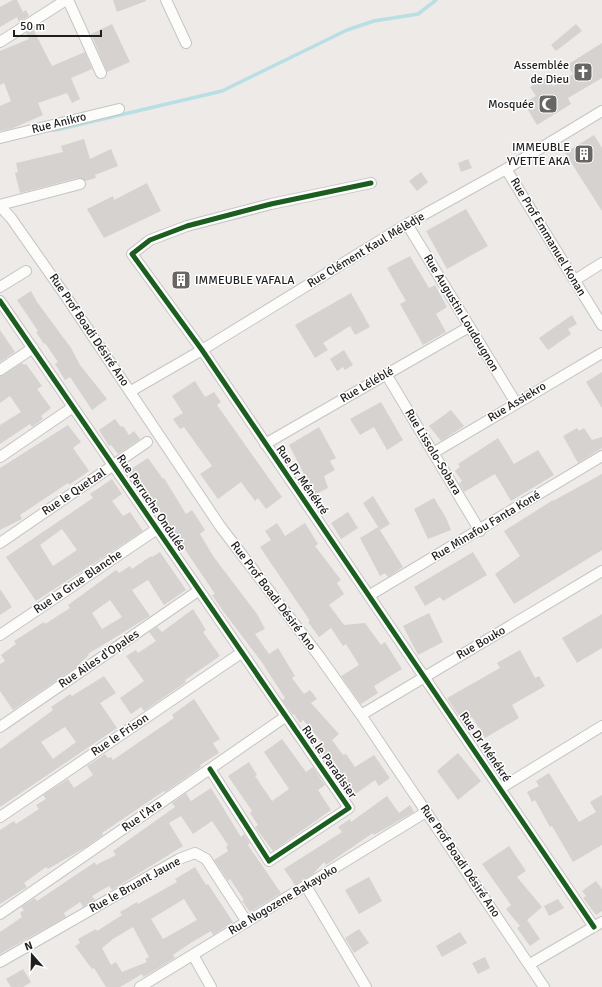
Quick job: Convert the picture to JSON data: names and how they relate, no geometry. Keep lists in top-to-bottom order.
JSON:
{
  "streets": {
    "street": [
      "Rue Anikro",
      "Rue Prof Emmanuel Konan",
      "Rue Clément Kaul Mélèdje",
      "Rue Augustin Loudougnon",
      "Rue Prof Boadi Désiré Ano",
      "Rue Léléblé",
      "Rue Assiekro",
      "Rue Lissolo-Sobara",
      "Rue Dr Ménékré",
      "Rue le Quetzal",
      "Rue Perruche Ondulée",
      "Rue Minafou Fanta Koné",
      "Rue la Grue Blanche",
      "Rue Bouko",
      "Rue Ailes d'Opales",
      "Rue le Frison",
      "Rue le Paradisier",
      "Rue l'Ara",
      "Rue le Bruant Jaune",
      "Rue Nogozene Bakayoko"
    ]
  },
  "crossings": [
    ["Rue Prof Emmanuel Konan", "Rue Clément Kaul Mélèdje"],
    ["Rue Clément Kaul Mélèdje", "Rue Augustin Loudougnon"],
    ["Rue Clément Kaul Mélèdje", "Rue Prof Boadi Désiré Ano"],
    ["Rue Clément Kaul Mélèdje", "Rue Dr Ménékré"],
    ["Rue Augustin Loudougnon", "Rue Léléblé"],
    ["Rue Augustin Loudougnon", "Rue Assiekro"],
    ["Rue Prof Boadi Désiré Ano", "Rue Bouko"],
    ["Rue Prof Boadi Désiré Ano", "Rue Nogozene Bakayoko"],
    ["Rue Léléblé", "Rue Lissolo-Sobara"],
    ["Rue Léléblé", "Rue Dr Ménékré"],
    ["Rue Assiekro", "Rue Lissolo-Sobara"],
    ["Rue Lissolo-Sobara", "Rue Minafou Fanta Koné"],
    ["Rue Dr Ménékré", "Rue Minafou Fanta Koné"],
    ["Rue Dr Ménékré", "Rue Bouko"],
    ["Rue le Quetzal", "Rue Perruche Ondulée"],
    ["Rue Perruche Ondulée", "Rue la Grue Blanche"],
    ["Rue Perruche Ondulée", "Rue Ailes d'Opales"],
    ["Rue Perruche Ondulée", "Rue le Frison"],
    ["Rue Perruche Ondulée", "Rue le Paradisier"],
    ["Rue Perruche Ondulée", "Rue l'Ara"],
    ["Rue le Paradisier", "Rue l'Ara"],
    ["Rue le Bruant Jaune", "Rue Nogozene Bakayoko"]
  ],
  "places": {
    "church": ["Assemblée de Dieu"],
    "mosque": ["Mosquée"],
    "building": ["IMMEUBLE YVETTE AKA", "IMMEUBLE YAFALA"]
  },
  "scale_bar": "50 m",
  "north": "top"
}
